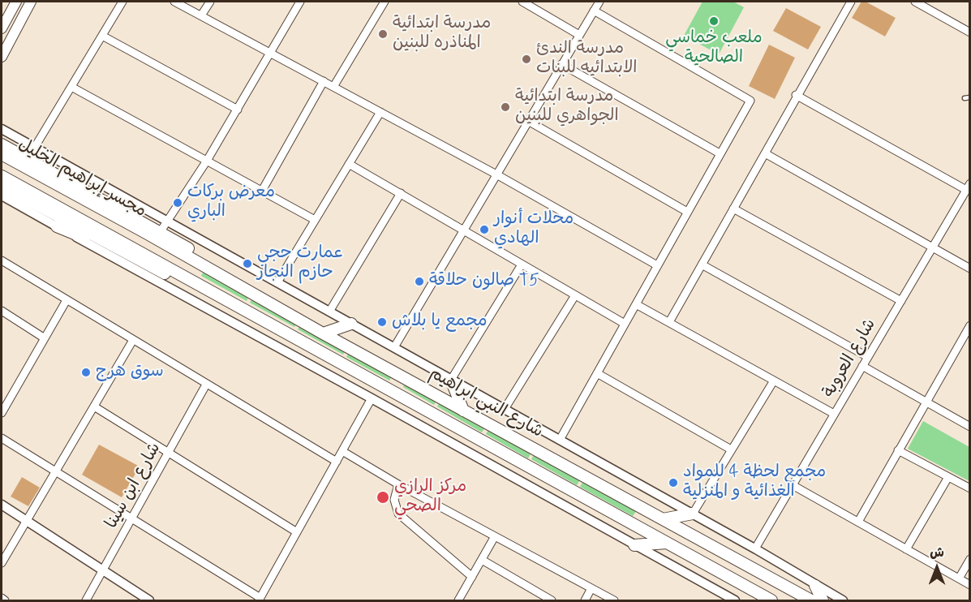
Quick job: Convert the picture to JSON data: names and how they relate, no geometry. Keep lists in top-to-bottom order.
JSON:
{
  "streets": {
    "main road": ["مجسر إبراهيم الخليل", "شارع النبي ابراهيم"],
    "street": ["شارع العروبة", "شارع ابن سينا"]
  },
  "crossings": [
    ["مجسر إبراهيم الخليل", "شارع النبي ابراهيم"]
  ],
  "places": [
    "ملعب خماسي الصالحية",
    "مدرسة ابتدائية المناذره للبنين",
    "مدرسة الندئ الابتدائيه للبنات",
    "مدرسة ابتدائية الجواهري للبنين",
    "معرض بركات الباري",
    "محلات أنوار الهادي",
    "عمارت حجي حازم النجار",
    "صالون حلاقة T5",
    "مجمع يا بلاش",
    "سوق هرج",
    "مجمع لحظة 4 للمواد الغذائية و المنزلية",
    "مركز الرازي الصحي"
  ],
  "north": "top"
}
